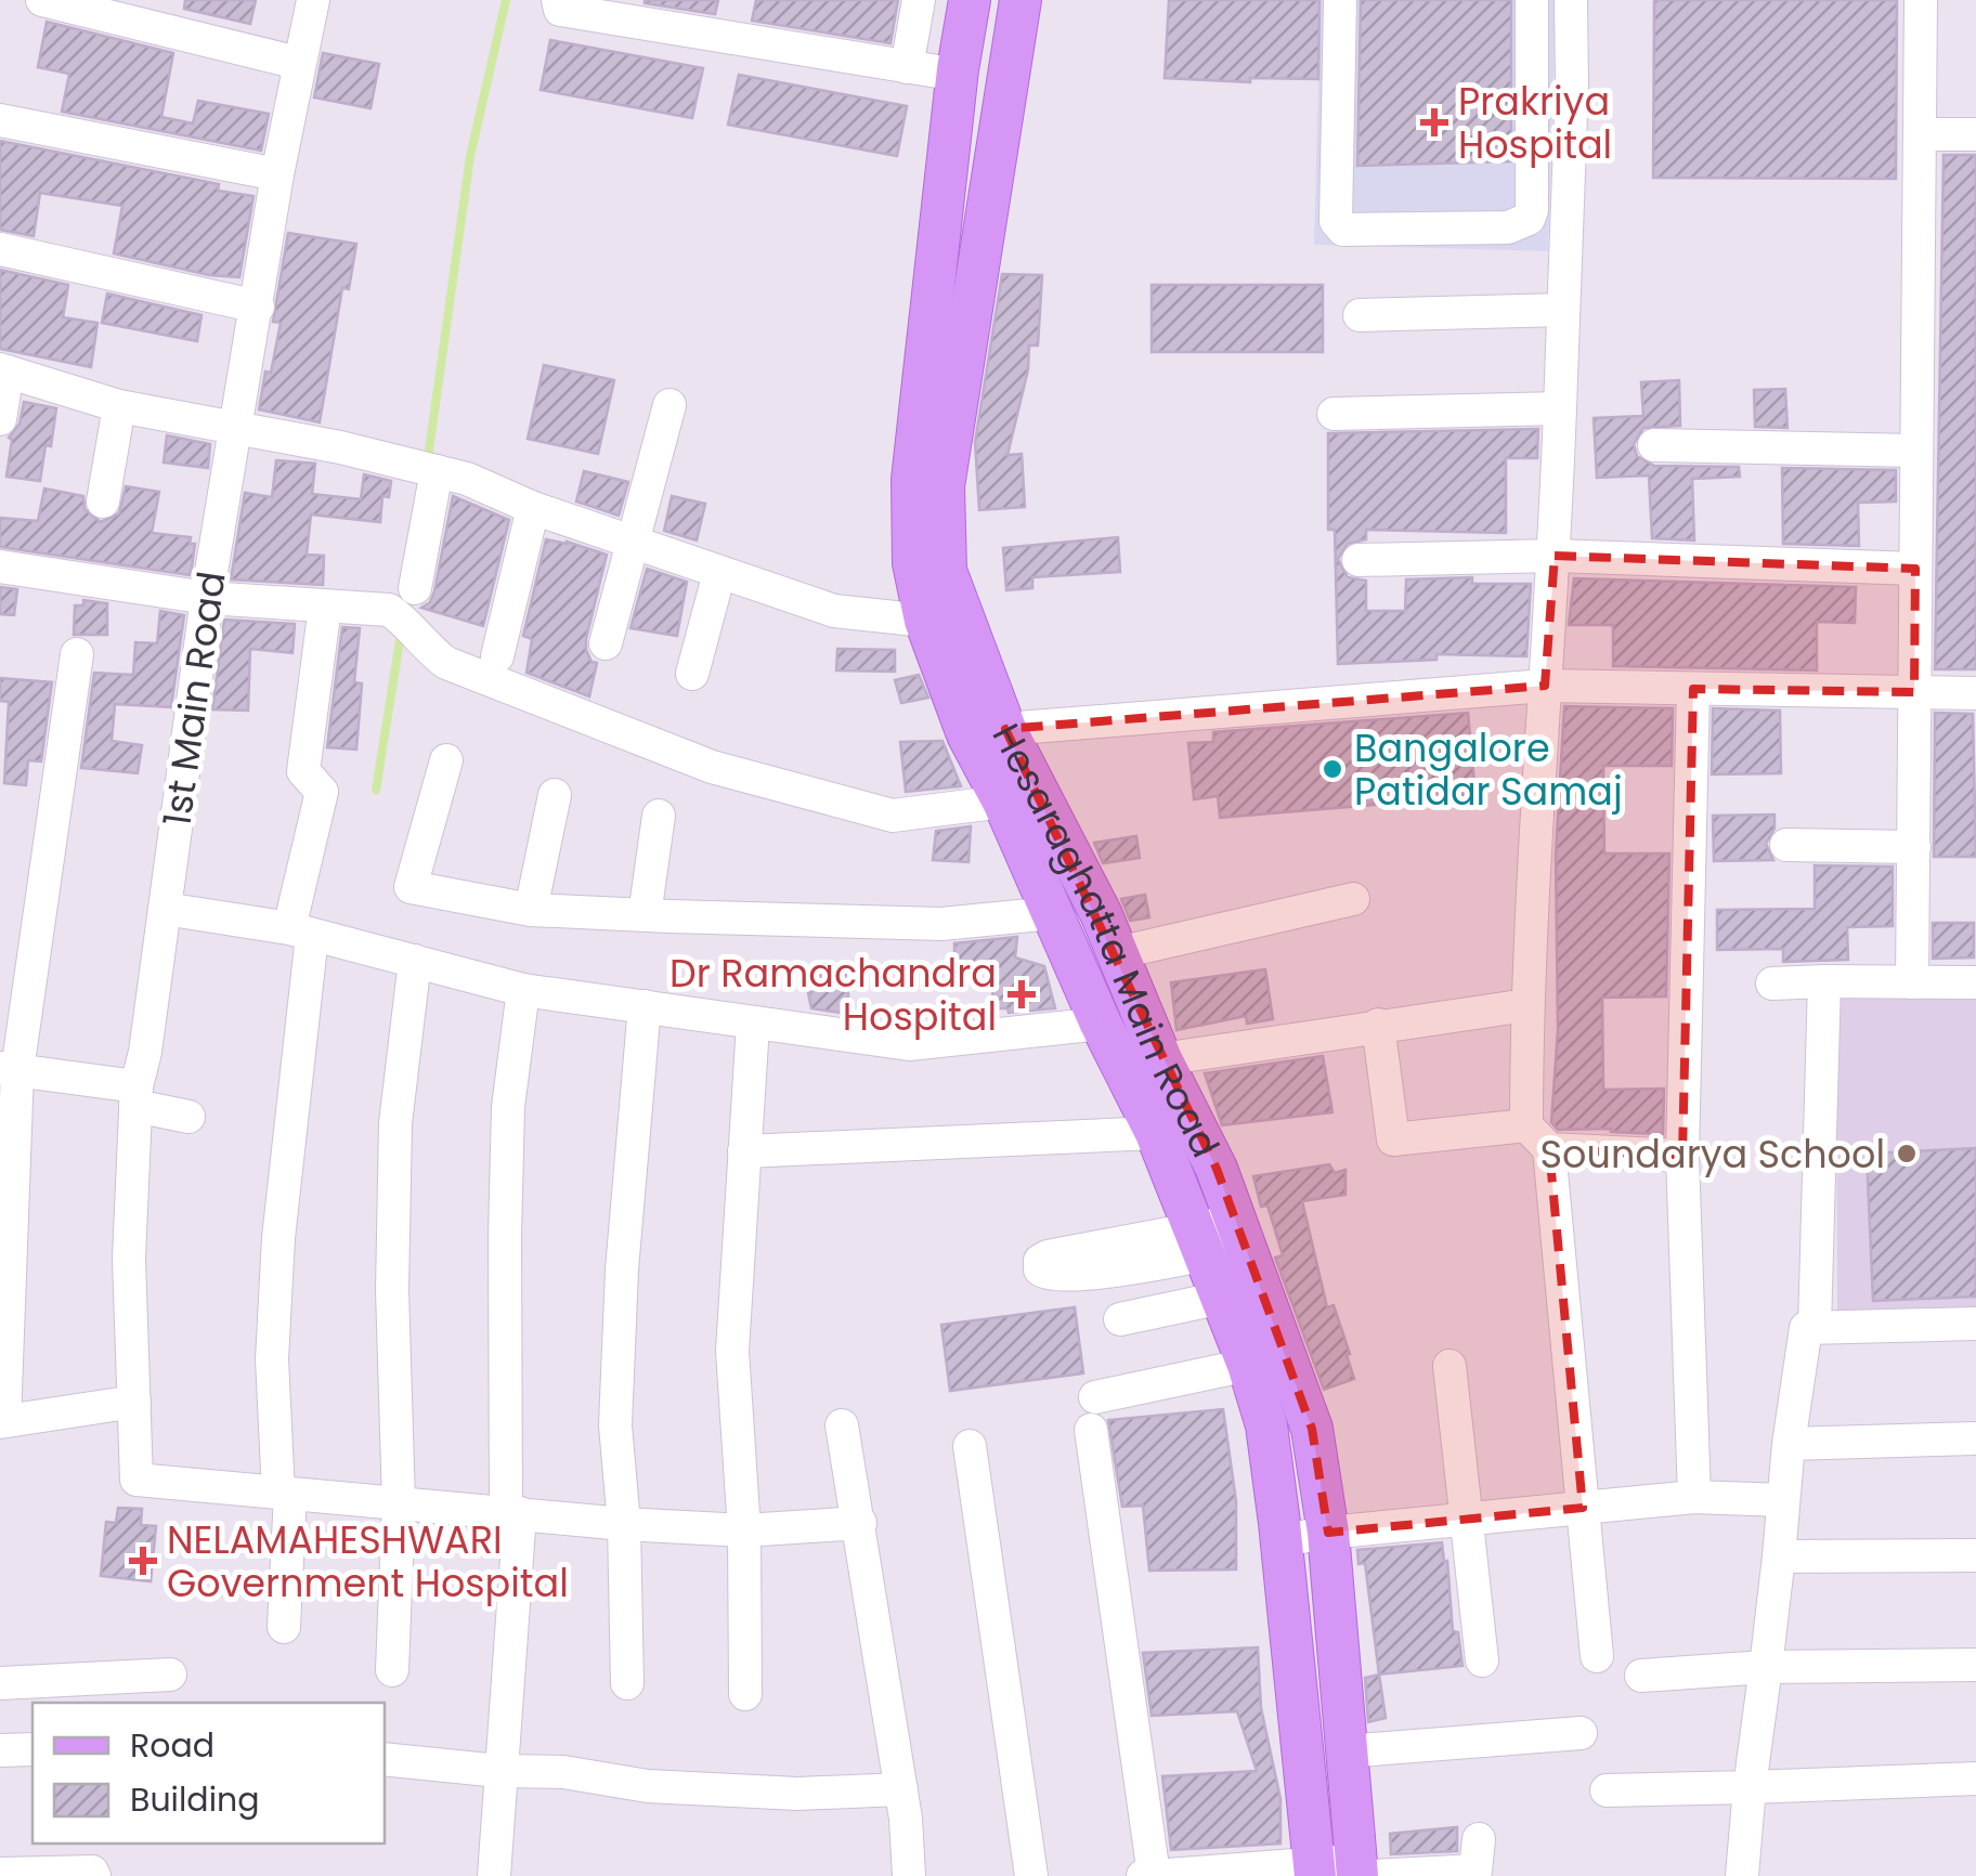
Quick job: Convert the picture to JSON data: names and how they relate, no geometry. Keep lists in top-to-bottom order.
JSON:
{
  "streets": {
    "main road": ["Hesaraghatta Main Road"],
    "street": ["1st Main Road"]
  },
  "places": {
    "health": ["Prakriya Hospital", "Dr Ramachandra Hospital", "NELAMAHESHWARI Government Hospital"],
    "other": ["Bangalore Patidar Samaj", "Soundarya School"]
  },
  "legend": ["Road", "Building"]
}
